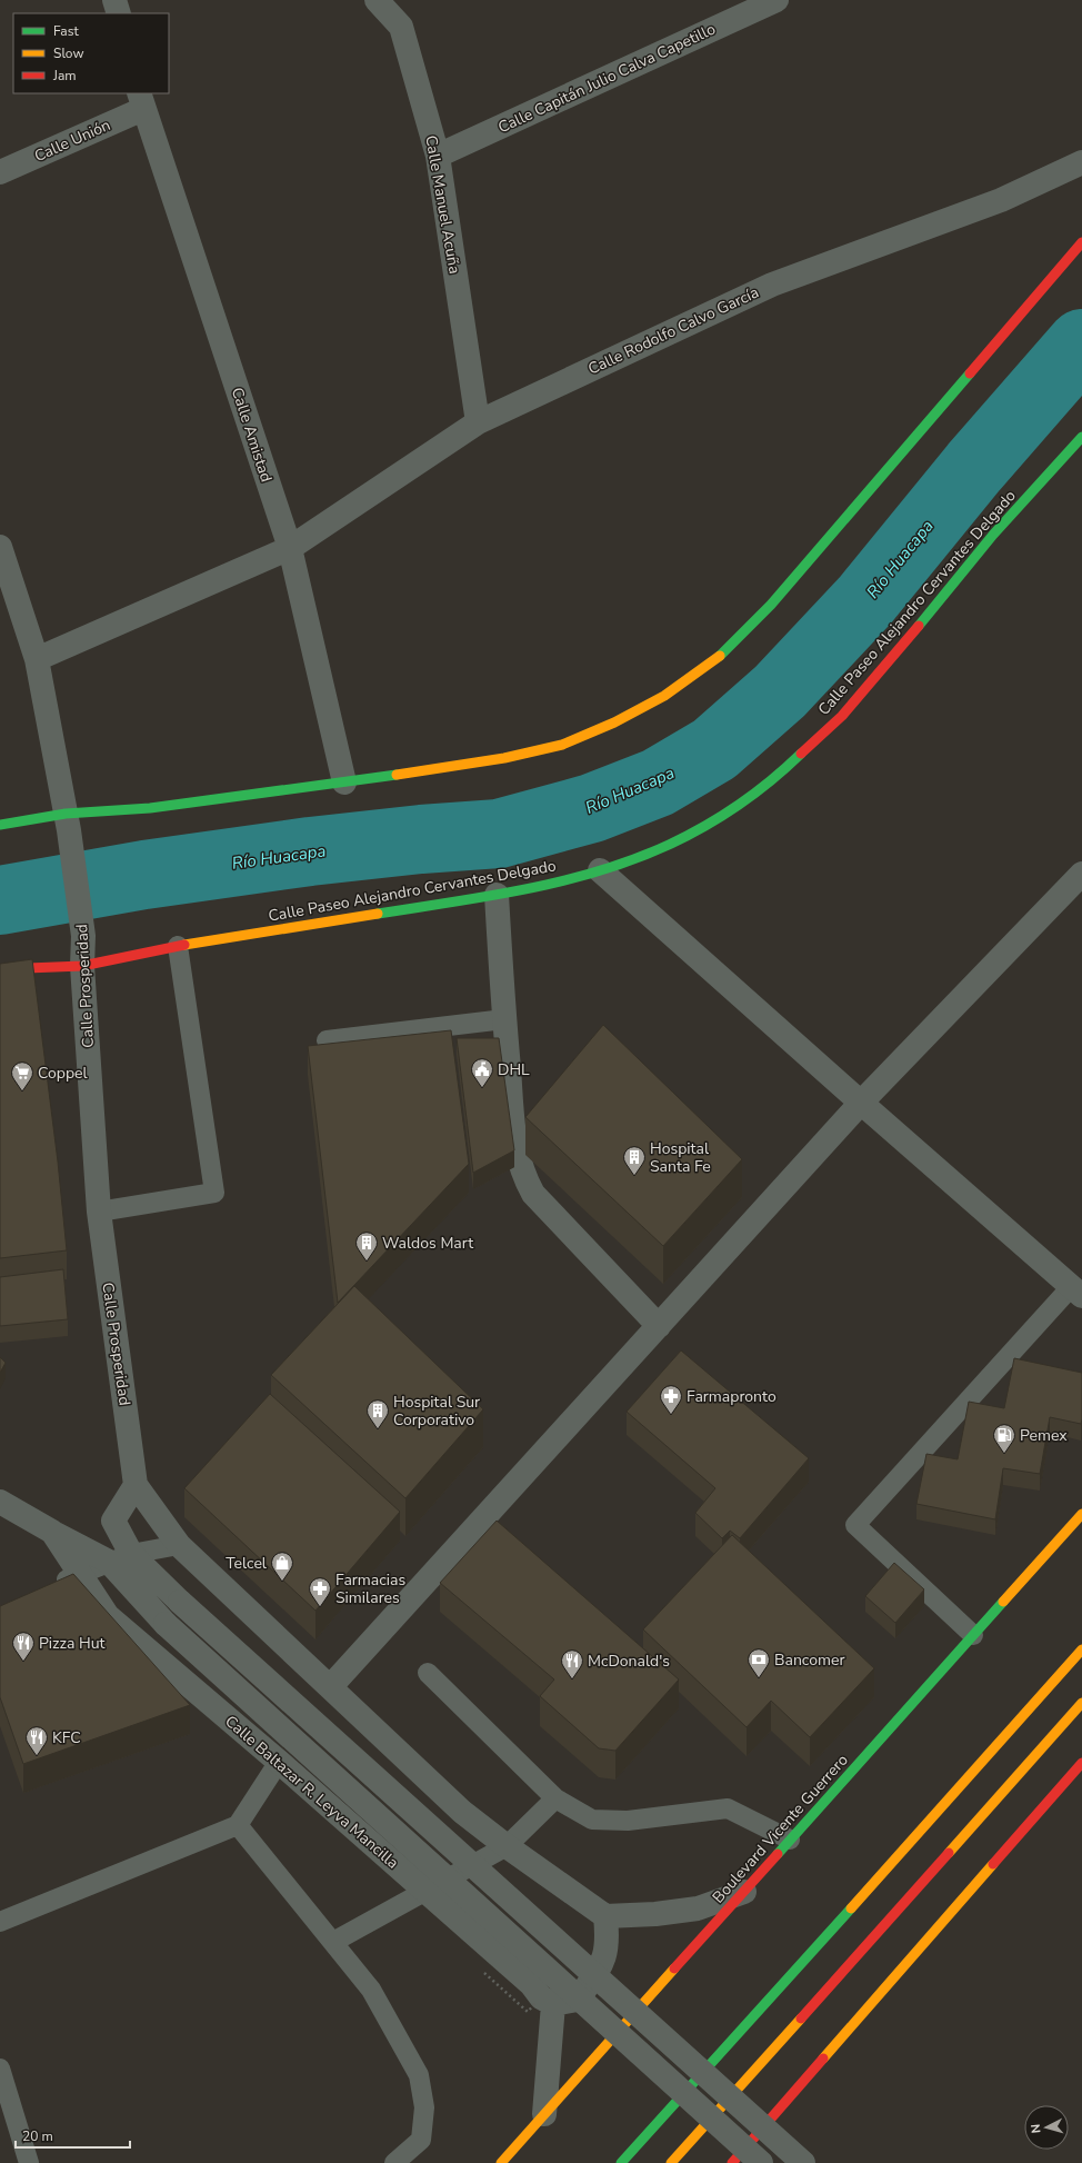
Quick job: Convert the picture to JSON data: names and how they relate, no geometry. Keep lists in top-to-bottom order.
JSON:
{
  "streets": {
    "main road": ["Calle Paseo Alejandro Cervantes Delgado", "Boulevard Vicente Guerrero"],
    "street": [
      "Calle Capitán Julio Calva Capetillo",
      "Calle Unión",
      "Calle Manuel Acuña",
      "Calle Rodolfo Calvo García",
      "Calle Amistad",
      "Calle Prosperidad",
      "Calle Baltazar R. Leyva Mancilla"
    ]
  },
  "crossings": [
    ["Calle Capitán Julio Calva Capetillo", "Calle Manuel Acuña"],
    ["Calle Unión", "Calle Amistad"],
    ["Calle Manuel Acuña", "Calle Rodolfo Calvo García"],
    ["Calle Rodolfo Calvo García", "Calle Amistad"],
    ["Calle Rodolfo Calvo García", "Calle Prosperidad"],
    ["Calle Paseo Alejandro Cervantes Delgado", "Calle Prosperidad"]
  ],
  "water": ["Río Huacapa"],
  "places": {
    "public building": ["DHL"],
    "supermarket": ["Coppel"],
    "building": ["Hospital Santa Fe", "Waldos Mart", "Hospital Sur Corporativo"],
    "pharmacy": ["Farmapronto", "Farmacias Similares"],
    "fuel station": ["Pemex"],
    "shop": ["Telcel"],
    "restaurant": ["Pizza Hut", "McDonald's", "KFC"],
    "bank": ["Bancomer"]
  },
  "legend": ["Fast", "Slow", "Jam"],
  "scale_bar": "20 m",
  "north": "left"
}
